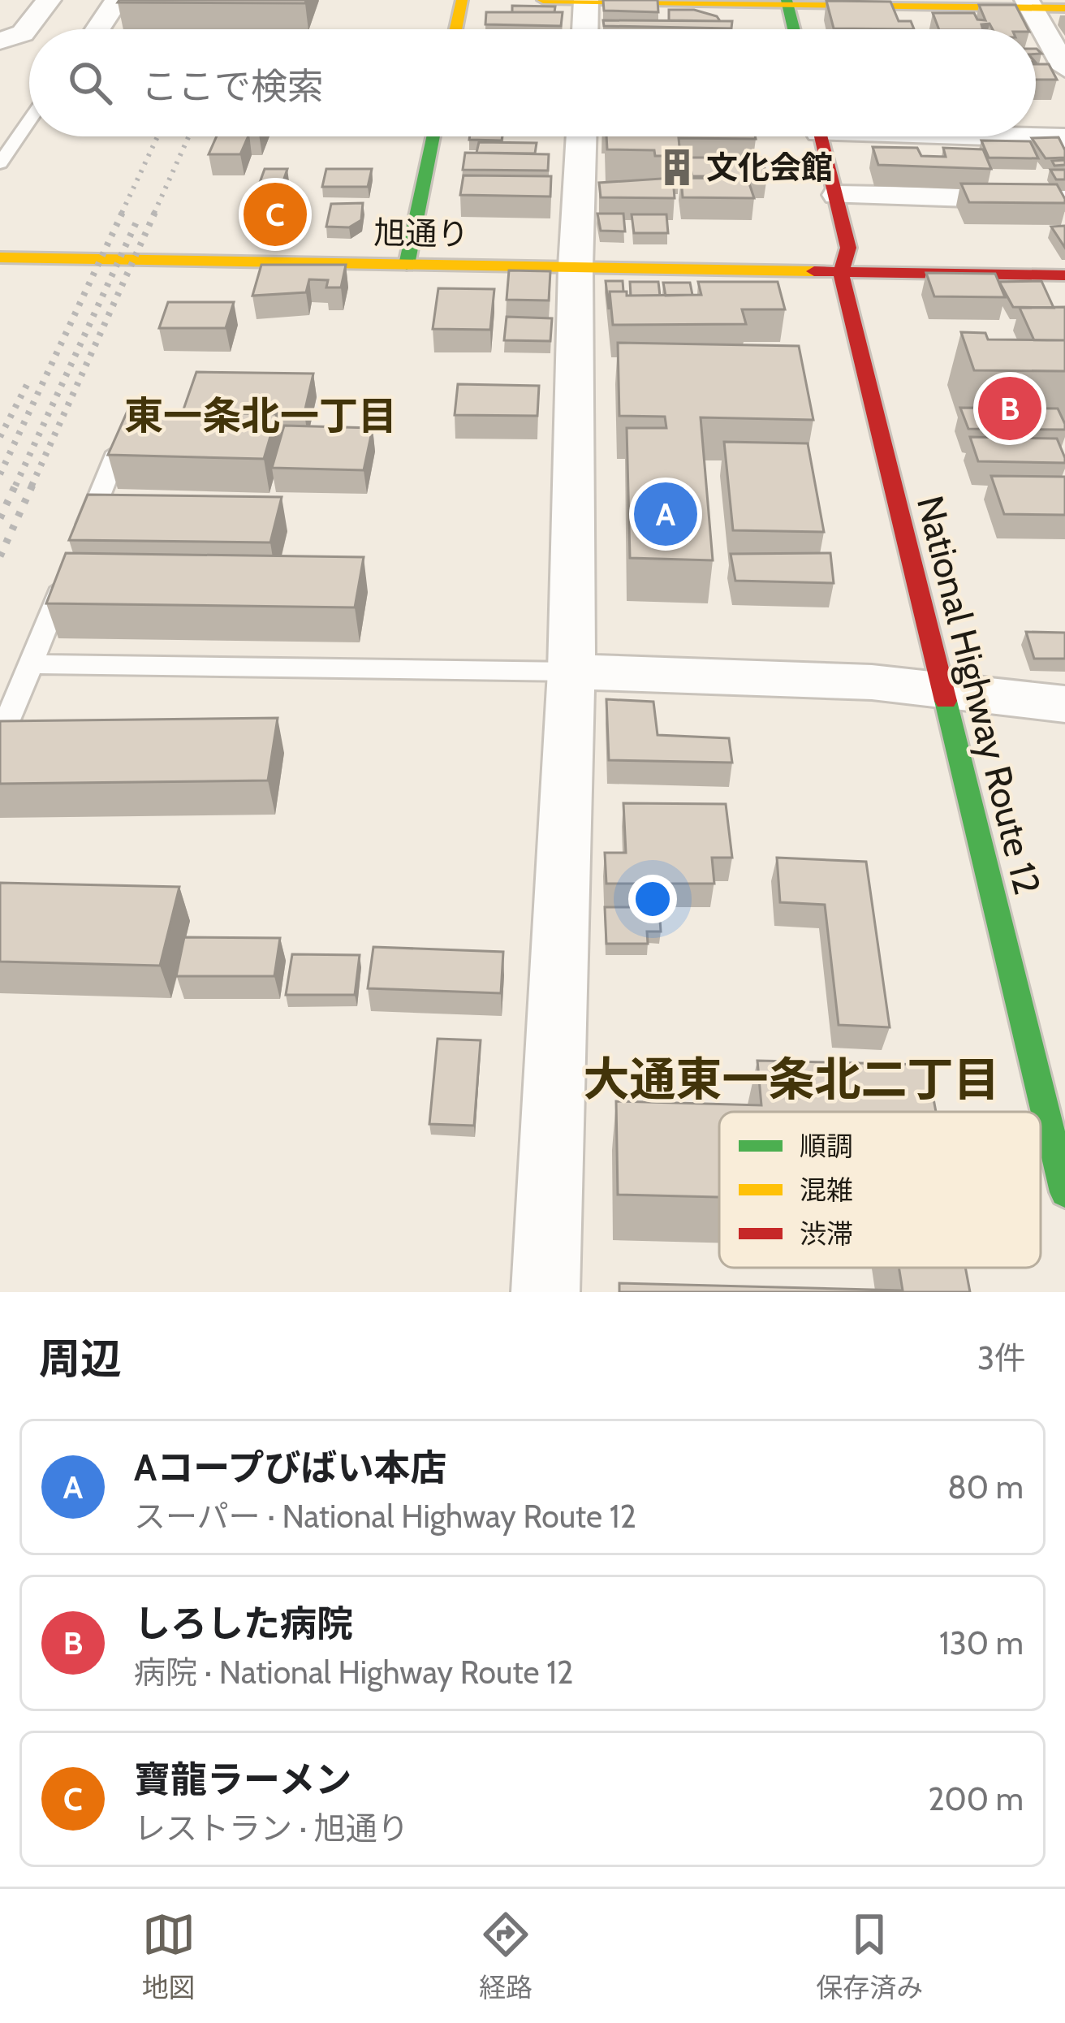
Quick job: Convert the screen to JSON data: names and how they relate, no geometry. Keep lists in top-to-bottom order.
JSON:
{
  "streets": {
    "main road": ["旭通り", "National Highway Route 12"]
  },
  "crossings": [
    ["旭通り", "National Highway Route 12"]
  ],
  "districts": ["東一条北一丁目", "大通東一条北二丁目"],
  "places": {
    "building": ["文化会館"]
  },
  "legend": ["順調", "混雑", "渋滞"],
  "page": {
    "search": "ここで検索",
    "pins": ["C", "B", "A"],
    "heading": ["周辺", "3件"],
    "list": [
      {
        "mark": "A",
        "name": "Aコープびばい本店",
        "note": "スーパー · National Highway Route 12",
        "value": "80 m"
      },
      {
        "mark": "B",
        "name": "しろした病院",
        "note": "病院 · National Highway Route 12",
        "value": "130 m"
      },
      {
        "mark": "C",
        "name": "寶龍ラーメン",
        "note": "レストラン · 旭通り",
        "value": "200 m"
      }
    ],
    "nav": ["地図", "経路", "保存済み"]
  }
}
